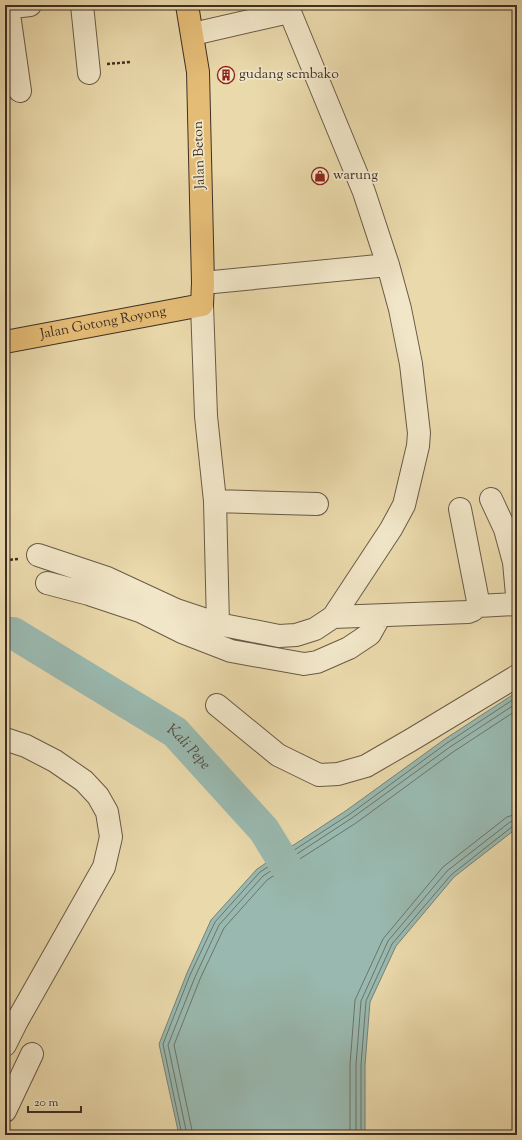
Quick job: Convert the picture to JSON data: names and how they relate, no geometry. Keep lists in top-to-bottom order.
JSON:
{
  "streets": {
    "main road": ["Jalan Beton", "Jalan Gotong Royong"]
  },
  "crossings": [
    ["Jalan Beton", "Jalan Gotong Royong"]
  ],
  "water": ["Kali Pepe"],
  "places": {
    "building": ["gudang sembako"],
    "shop": ["warung"]
  },
  "scale_bar": "20 m"
}
